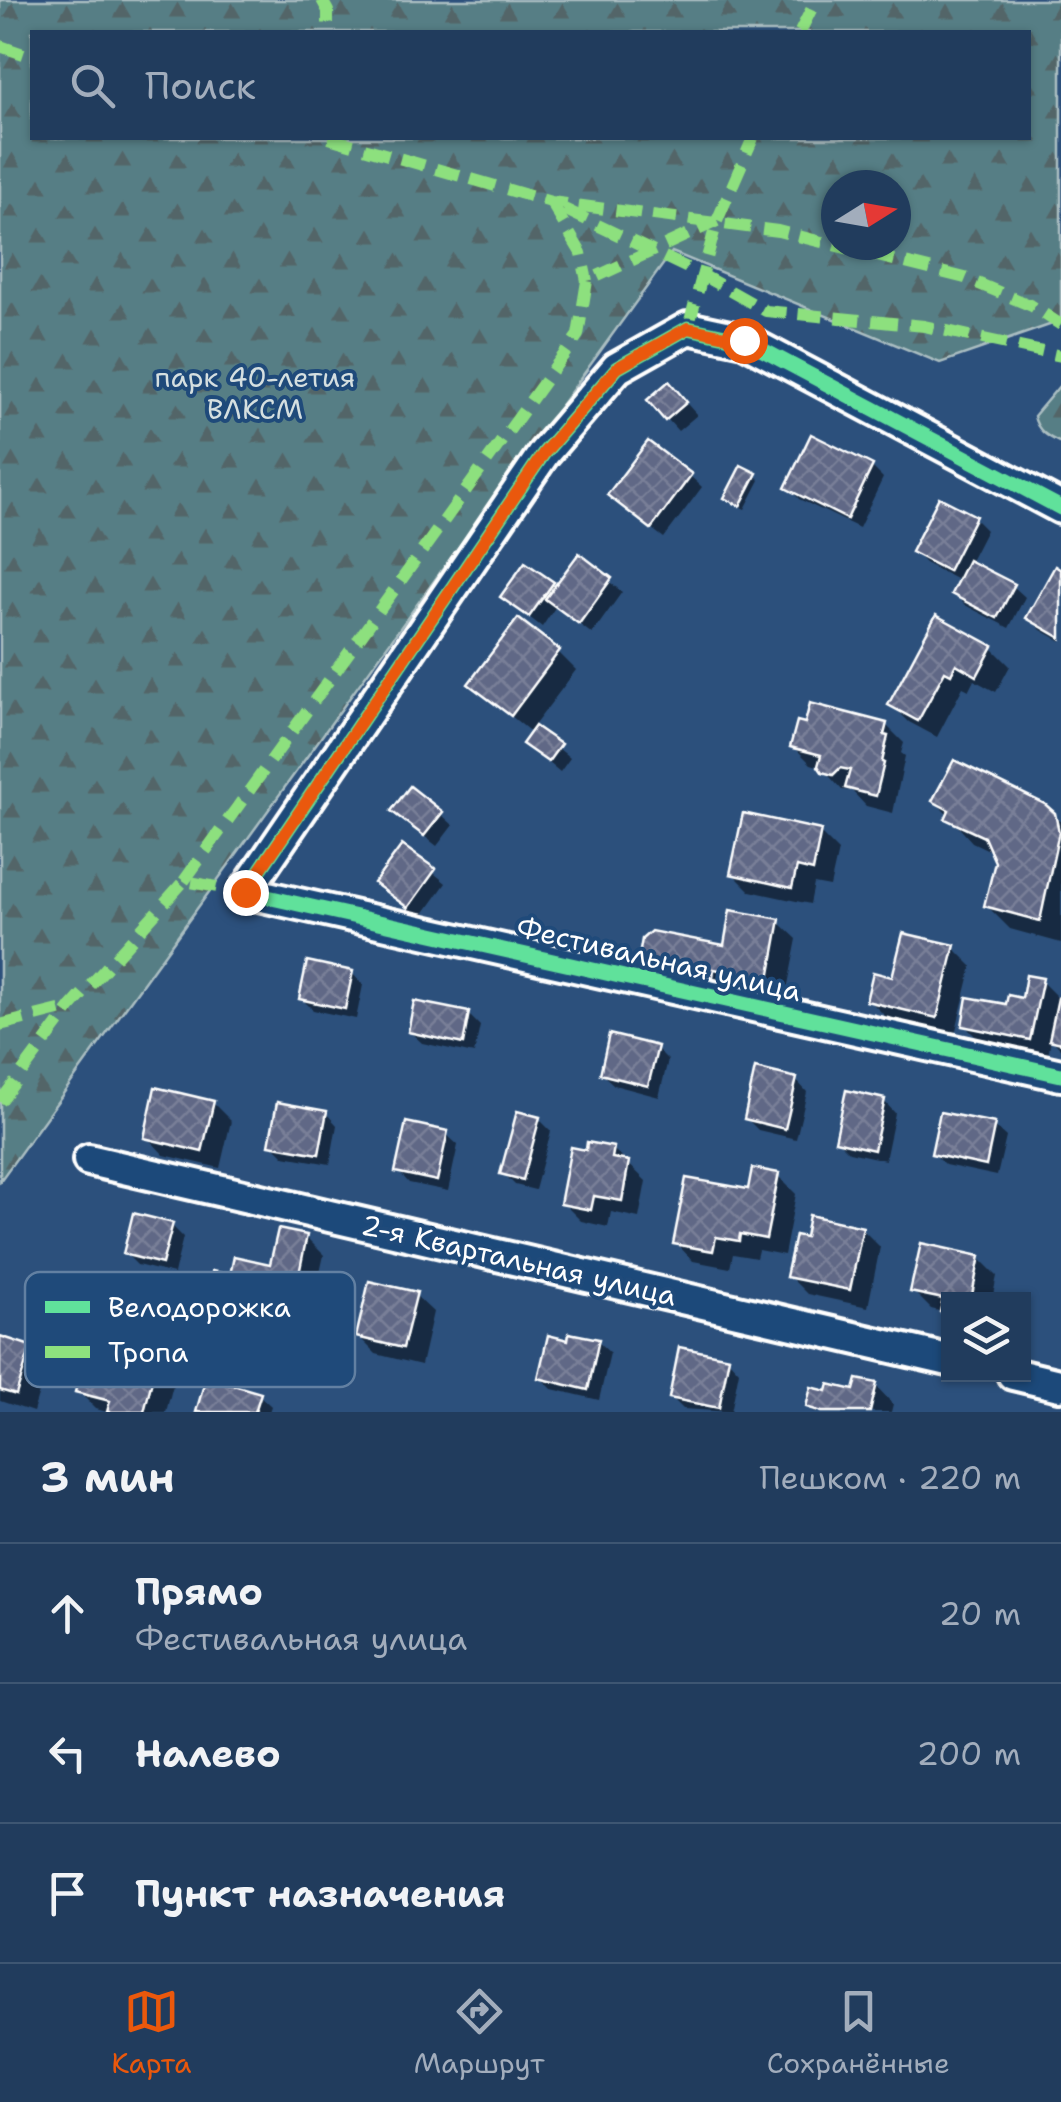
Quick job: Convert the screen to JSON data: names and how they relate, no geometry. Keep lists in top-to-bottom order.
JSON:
{
  "streets": {
    "street": ["Фестивальная улица", "2-я Квартальная улица"]
  },
  "parks": ["парк 40-летия ВЛКСМ"],
  "legend": ["Велодорожка", "Тропа"],
  "north": "right",
  "page": {
    "search": "Поиск",
    "heading": ["3 мин", "Пешком · 220 m"],
    "list": [
      ["Прямо", "Фестивальная улица", "20 m"],
      ["Налево", "200 m"],
      "Пункт назначения"
    ],
    "nav": ["Карта", "Маршрут", "Сохранённые"]
  }
}
